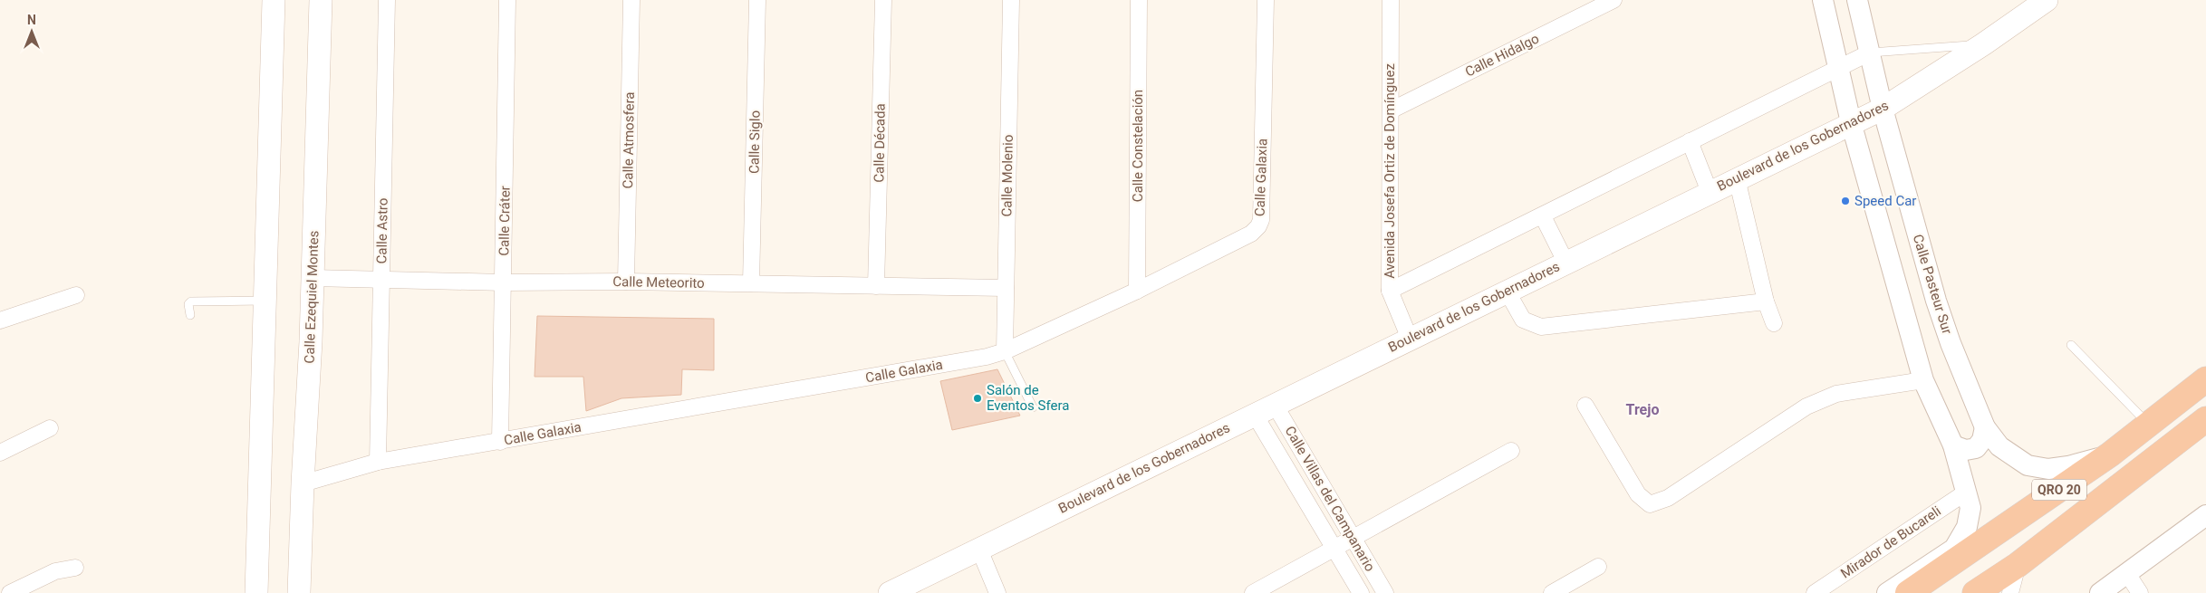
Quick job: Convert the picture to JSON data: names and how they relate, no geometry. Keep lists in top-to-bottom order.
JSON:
{
  "streets": {
    "highway": ["QRO 20"],
    "main road": ["Boulevard de los Gobernadores", "Calle Ezequiel Montes"],
    "street": [
      "Calle Hidalgo",
      "Calle Atmosfera",
      "Calle Siglo",
      "Calle Década",
      "Calle Constelación",
      "Avenida Josefa Ortiz de Domínguez",
      "Calle Molenio",
      "Calle Galaxia",
      "Calle Cráter",
      "Calle Astro",
      "Calle Meteorito",
      "Calle Pasteur Sur",
      "Calle Villas del Campanario",
      "Mirador de Bucareli"
    ]
  },
  "crossings": [
    ["Calle Hidalgo", "Avenida Josefa Ortiz de Domínguez"],
    ["Calle Atmosfera", "Calle Meteorito"],
    ["Calle Siglo", "Calle Meteorito"],
    ["Calle Década", "Calle Meteorito"],
    ["Calle Constelación", "Calle Galaxia"],
    ["Boulevard de los Gobernadores", "Avenida Josefa Ortiz de Domínguez"],
    ["Boulevard de los Gobernadores", "Calle Pasteur Sur"],
    ["Boulevard de los Gobernadores", "Calle Villas del Campanario"],
    ["Calle Molenio", "Calle Galaxia"],
    ["Calle Molenio", "Calle Meteorito"],
    ["Calle Galaxia", "Calle Cráter"],
    ["Calle Galaxia", "Calle Astro"],
    ["Calle Galaxia", "Calle Ezequiel Montes"],
    ["Calle Cráter", "Calle Meteorito"],
    ["Calle Astro", "Calle Meteorito"],
    ["Calle Meteorito", "Calle Ezequiel Montes"],
    ["Calle Pasteur Sur", "QRO 20"]
  ],
  "districts": ["Trejo"],
  "places": ["Speed Car", "Salón de Eventos Sfera"],
  "north": "top"
}
